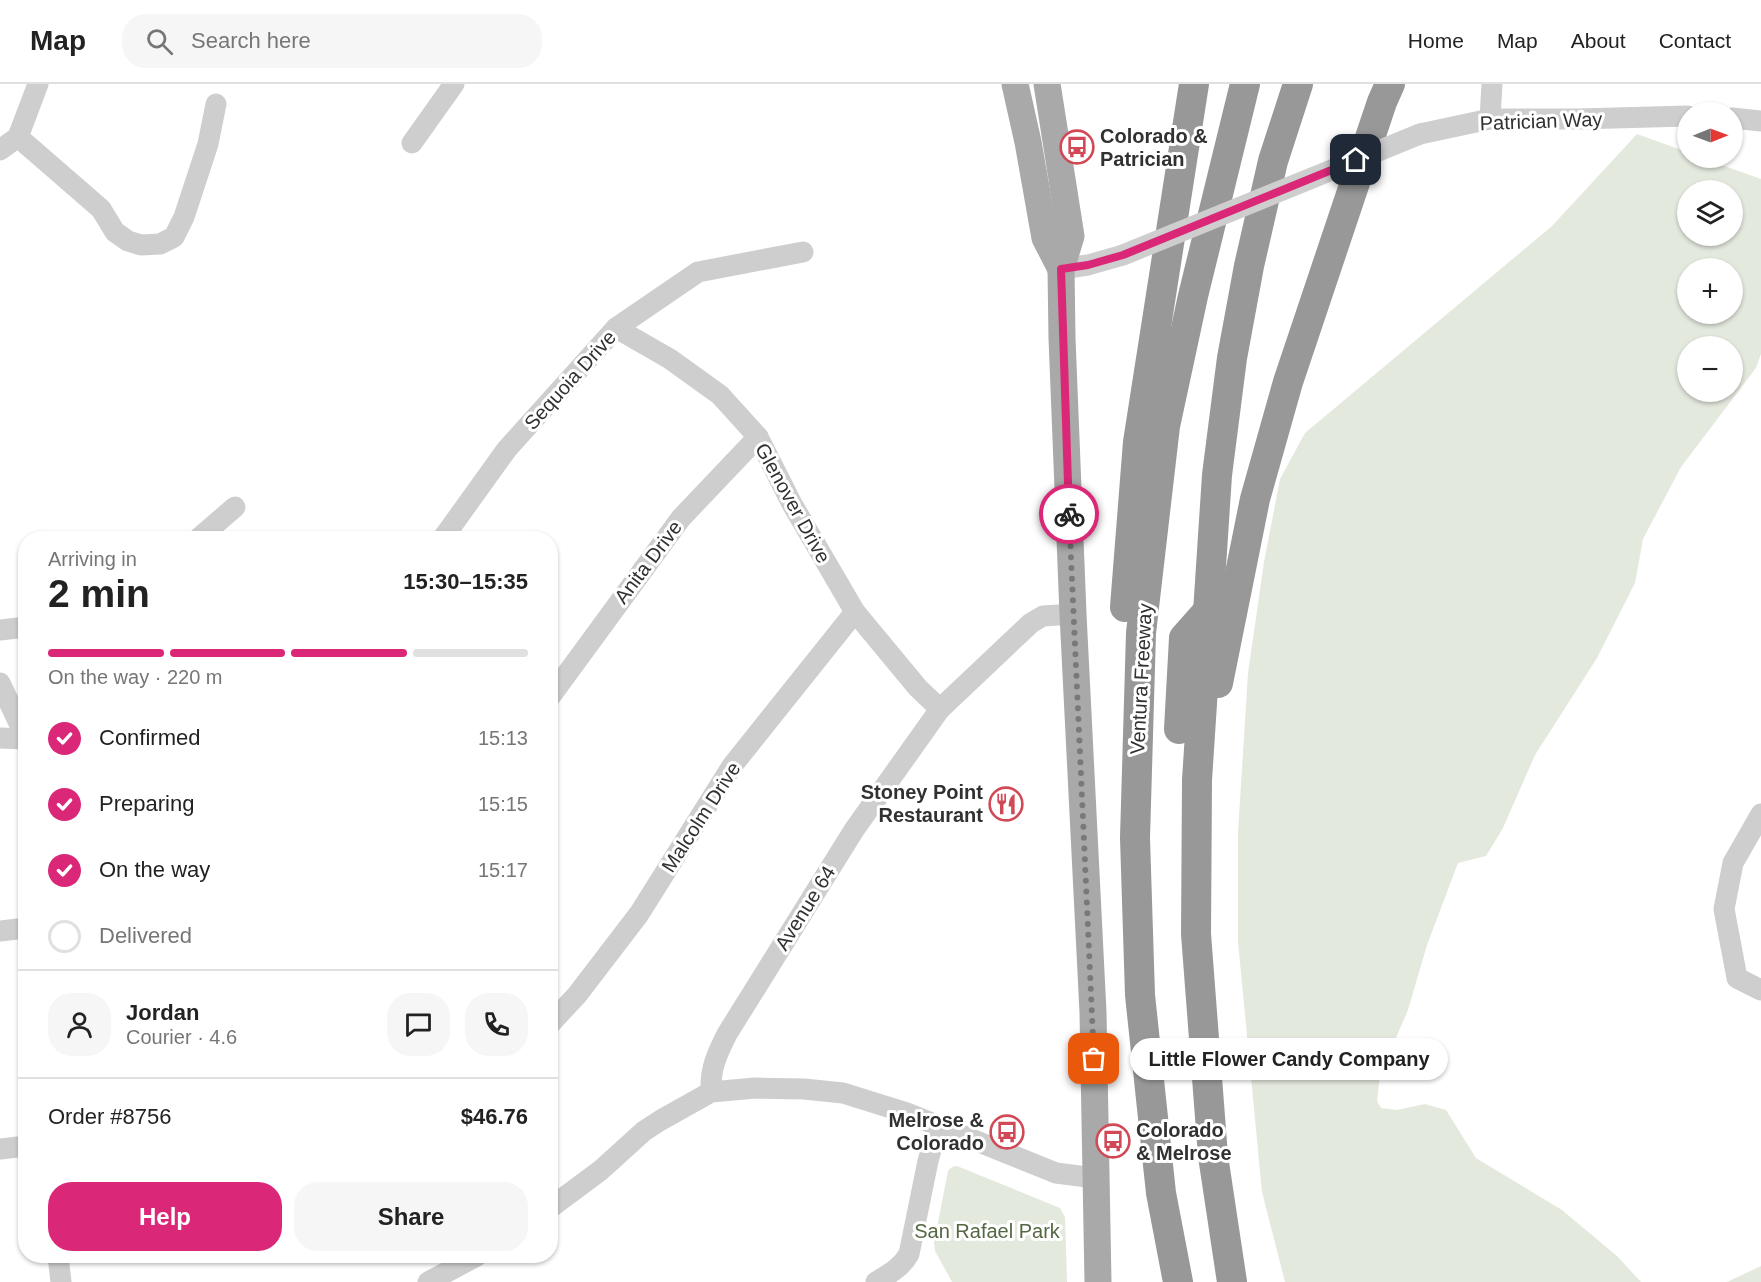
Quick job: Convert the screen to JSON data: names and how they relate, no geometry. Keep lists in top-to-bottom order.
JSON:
{
  "streets": {
    "highway": ["Ventura Freeway"],
    "street": [
      "Patrician Way",
      "Sequoia Drive",
      "Glenover Drive",
      "Anita Drive",
      "Malcolm Drive",
      "Avenue 64"
    ]
  },
  "crossings": [
    ["Sequoia Drive", "Glenover Drive"],
    ["Glenover Drive", "Anita Drive"],
    ["Glenover Drive", "Malcolm Drive"],
    ["Glenover Drive", "Avenue 64"]
  ],
  "parks": ["San Rafael Park"],
  "places": {
    "bus stop": ["Colorado & Patrician", "Melrose & Colorado", "Colorado & Melrose"],
    "restaurant": ["Stoney Point Restaurant"],
    "other": ["Little Flower Candy Company"]
  },
  "north": "right",
  "page": {
    "header": "Map",
    "search": "Search here",
    "nav": [
      "Home",
      "Map",
      "About",
      "Contact"
    ],
    "map_buttons": ["+", "−"],
    "heading": ["2 min", "Arriving in", "15:30–15:35"],
    "panel": [
      "Jordan",
      "Courier · 4.6",
      "Order #8756",
      "$46.76"
    ],
    "bar": "On the way · 220 m",
    "list": [
      ["Confirmed", "15:13"],
      ["Preparing", "15:15"],
      ["On the way", "15:17"],
      "Delivered"
    ],
    "bubble": "Little Flower Candy Company",
    "buttons": ["Help", "Share"]
  }
}
